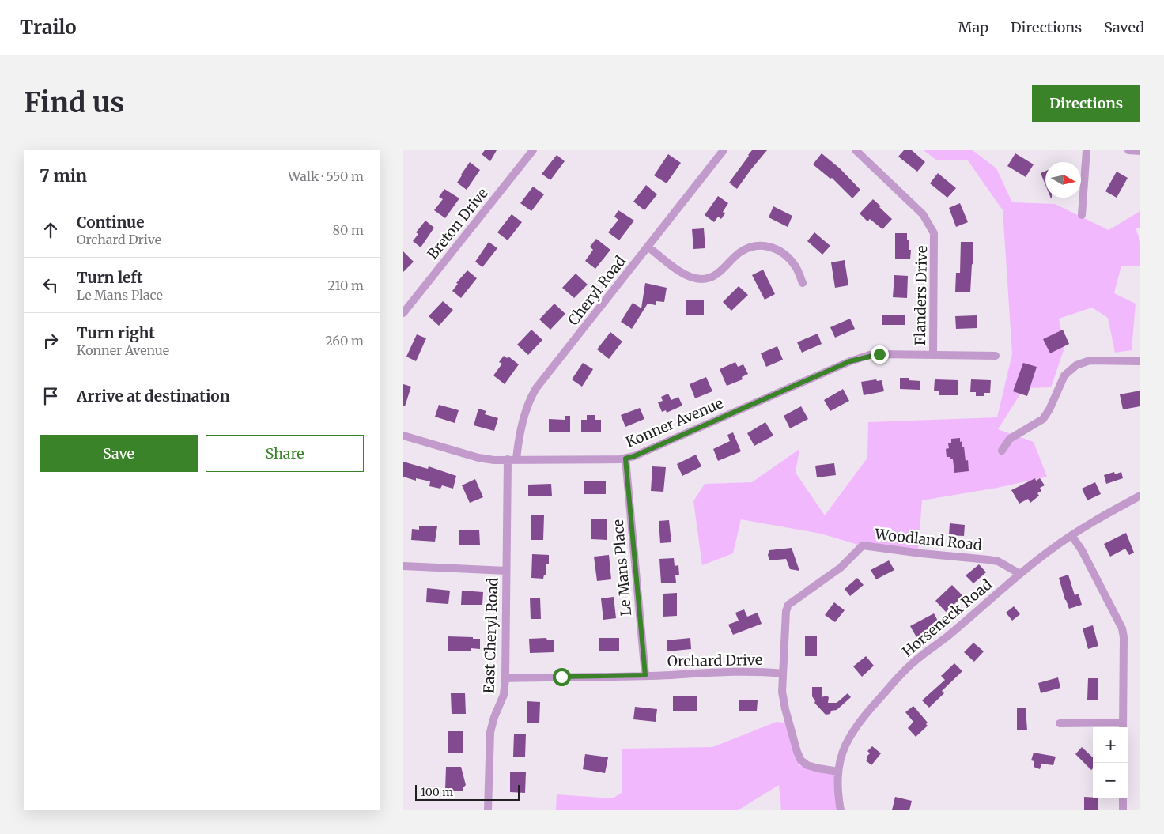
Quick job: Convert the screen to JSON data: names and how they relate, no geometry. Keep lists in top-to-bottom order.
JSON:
{
  "streets": {
    "street": [
      "Breton Drive",
      "Cheryl Road",
      "Flanders Drive",
      "Konner Avenue",
      "Woodland Road",
      "Le Mans Place",
      "Horseneck Road",
      "East Cheryl Road",
      "Orchard Drive"
    ]
  },
  "crossings": [
    ["Cheryl Road", "Konner Avenue"],
    ["Flanders Drive", "Konner Avenue"],
    ["Konner Avenue", "Le Mans Place"],
    ["Konner Avenue", "East Cheryl Road"],
    ["Woodland Road", "Horseneck Road"],
    ["Woodland Road", "Orchard Drive"],
    ["Le Mans Place", "Orchard Drive"],
    ["East Cheryl Road", "Orchard Drive"]
  ],
  "scale_bar": "100 m",
  "north": "right",
  "page": {
    "header": "Trailo",
    "nav": ["Map", "Directions", "Saved"],
    "buttons": [
      "Directions",
      ["Save", "Share"]
    ],
    "title": "Find us",
    "heading": ["7 min", "Walk · 550 m"],
    "list": [
      ["Continue", "Orchard Drive", "80 m"],
      ["Turn left", "Le Mans Place", "210 m"],
      ["Turn right", "Konner Avenue", "260 m"],
      "Arrive at destination"
    ],
    "map_buttons": ["+", "−"],
    "scale": "100 m"
  }
}
